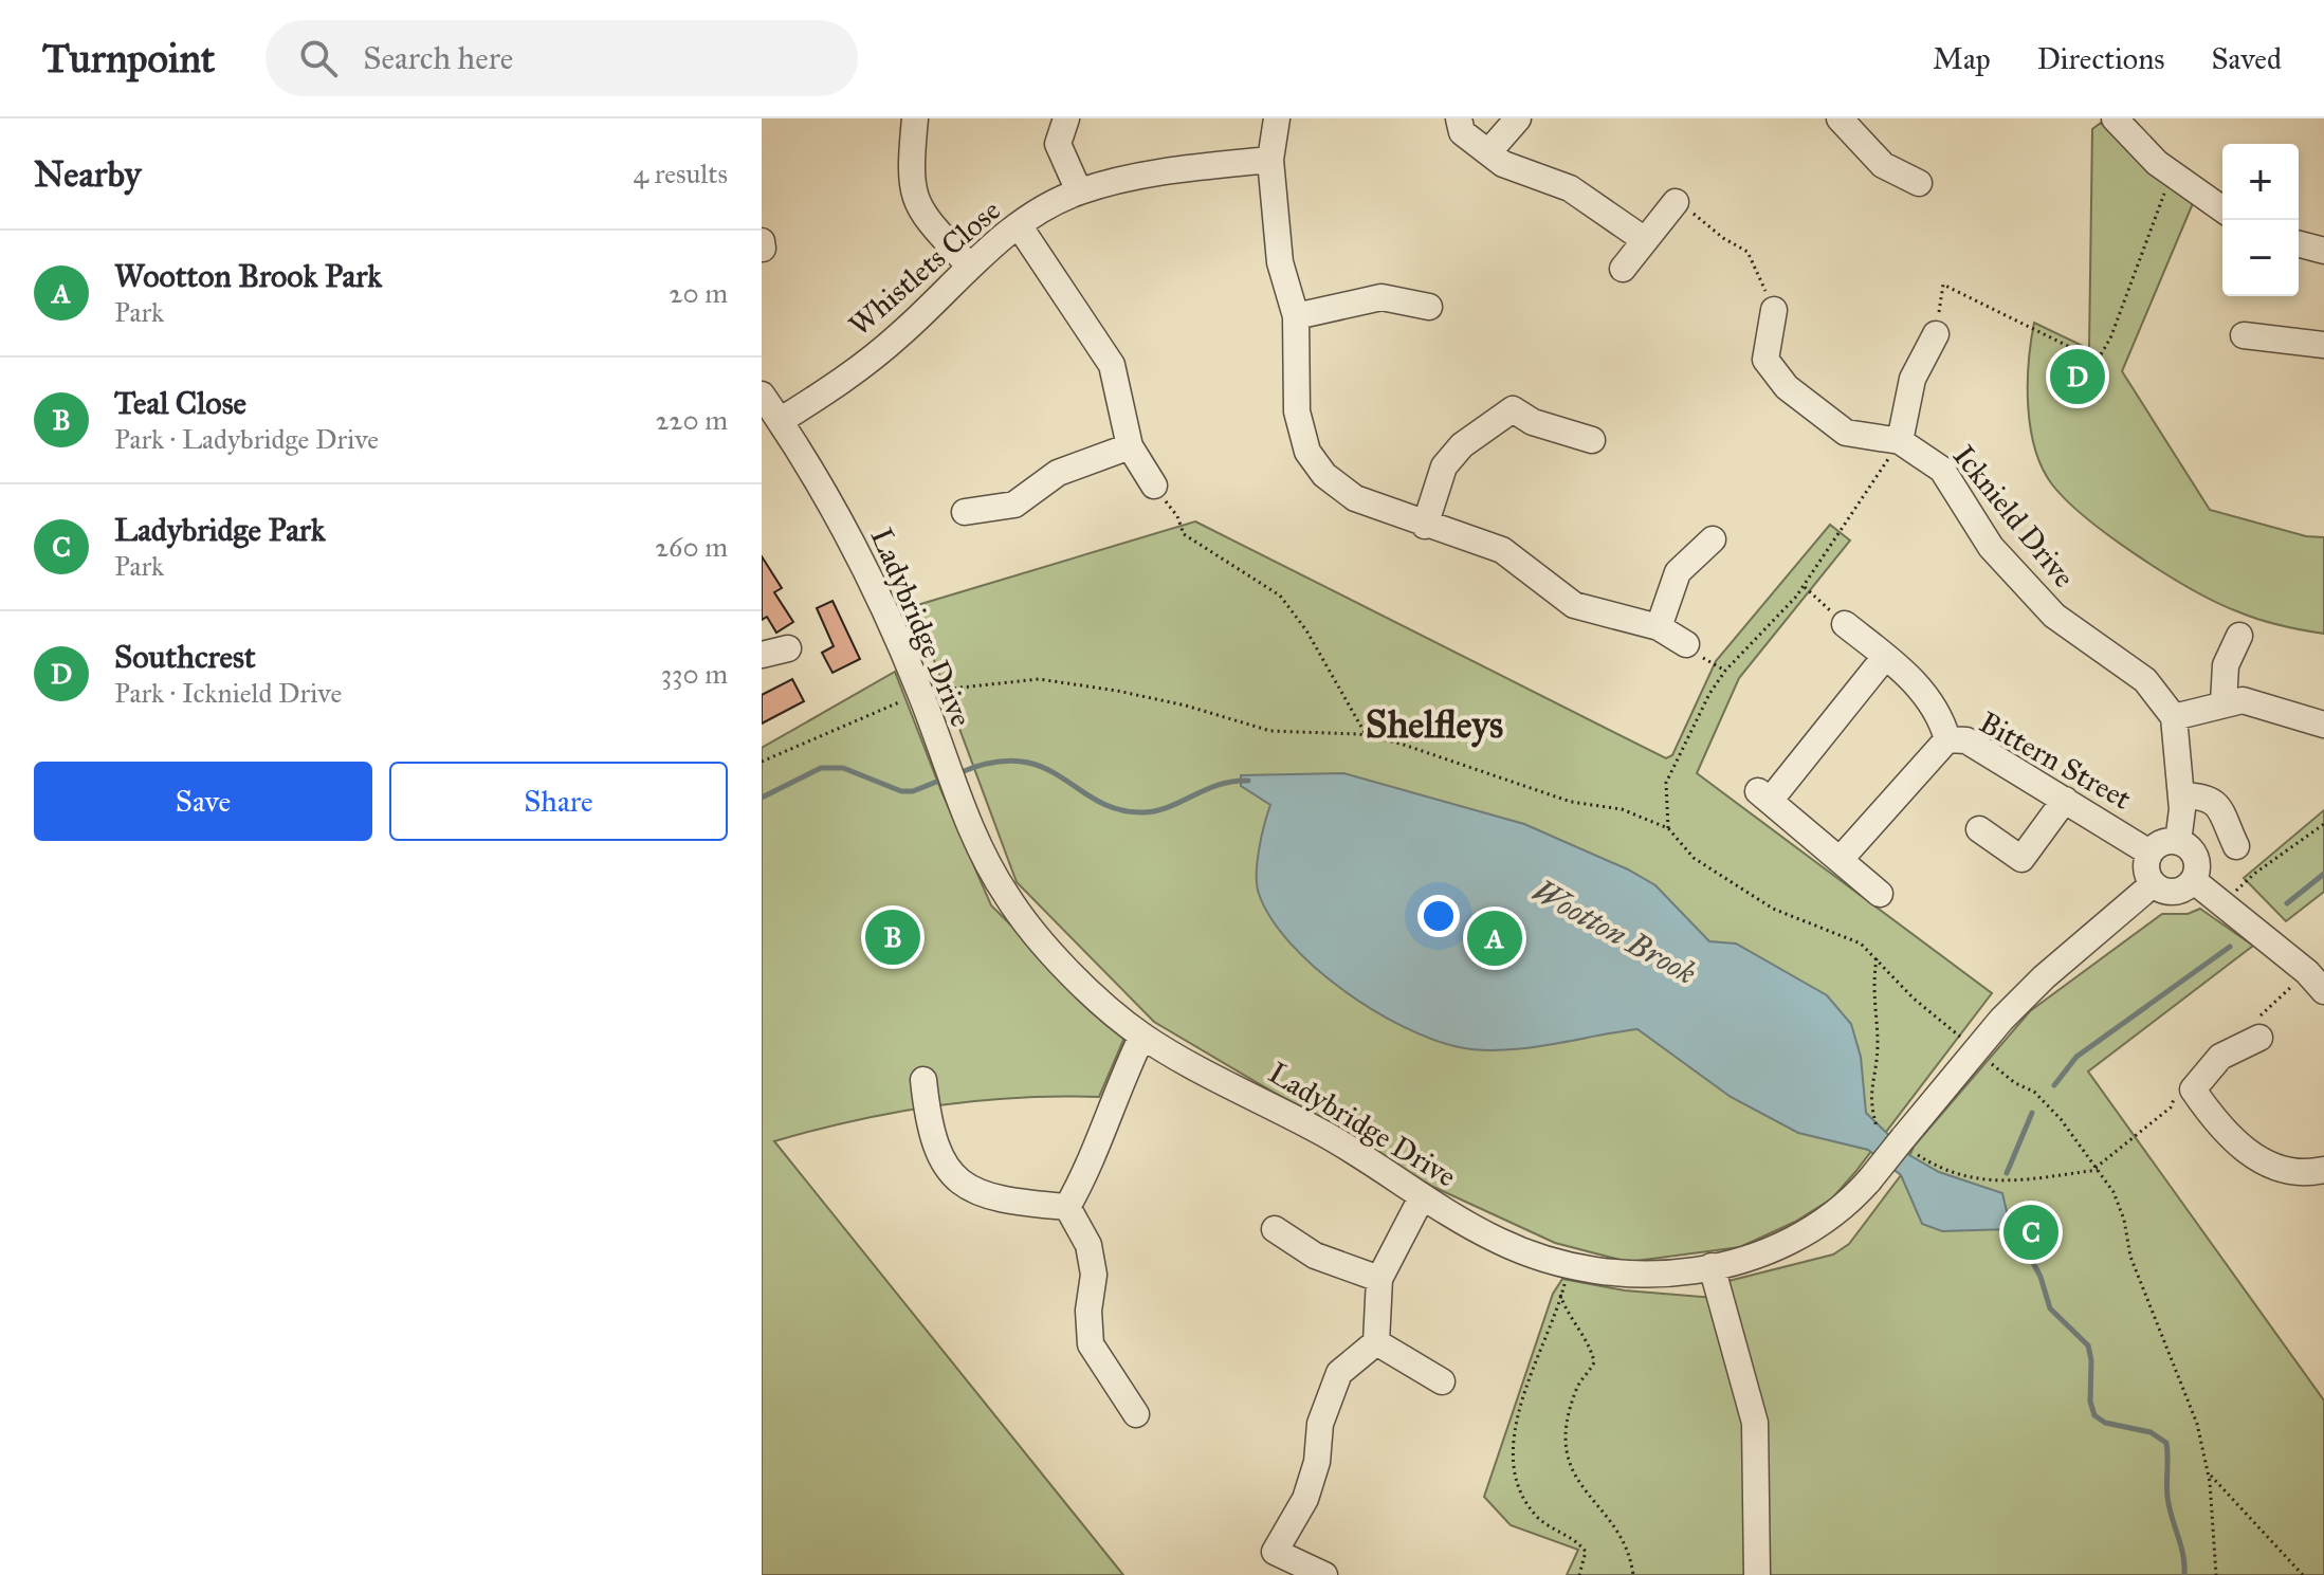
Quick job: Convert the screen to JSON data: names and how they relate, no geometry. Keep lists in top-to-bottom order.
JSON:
{
  "streets": {
    "street": [
      "Whistlets Close",
      "Icknield Drive",
      "Ladybridge Drive",
      "Bittern Street"
    ]
  },
  "crossings": [
    ["Whistlets Close", "Ladybridge Drive"],
    ["Ladybridge Drive", "Bittern Street"]
  ],
  "districts": ["Shelfleys"],
  "water": ["Wootton Brook"],
  "page": {
    "header": "Turnpoint",
    "search": "Search here",
    "nav": ["Map", "Directions", "Saved"],
    "heading": ["Nearby", "4 results"],
    "map_buttons": ["+", "−"],
    "list": [
      {
        "mark": "A",
        "name": "Wootton Brook Park",
        "note": "Park",
        "value": "20 m"
      },
      {
        "mark": "B",
        "name": "Teal Close",
        "note": "Park · Ladybridge Drive",
        "value": "220 m"
      },
      {
        "mark": "C",
        "name": "Ladybridge Park",
        "note": "Park",
        "value": "260 m"
      },
      {
        "mark": "D",
        "name": "Southcrest",
        "note": "Park · Icknield Drive",
        "value": "330 m"
      }
    ],
    "pins": [
      "D",
      "B",
      "A",
      "C"
    ],
    "buttons": ["Save", "Share"]
  }
}
